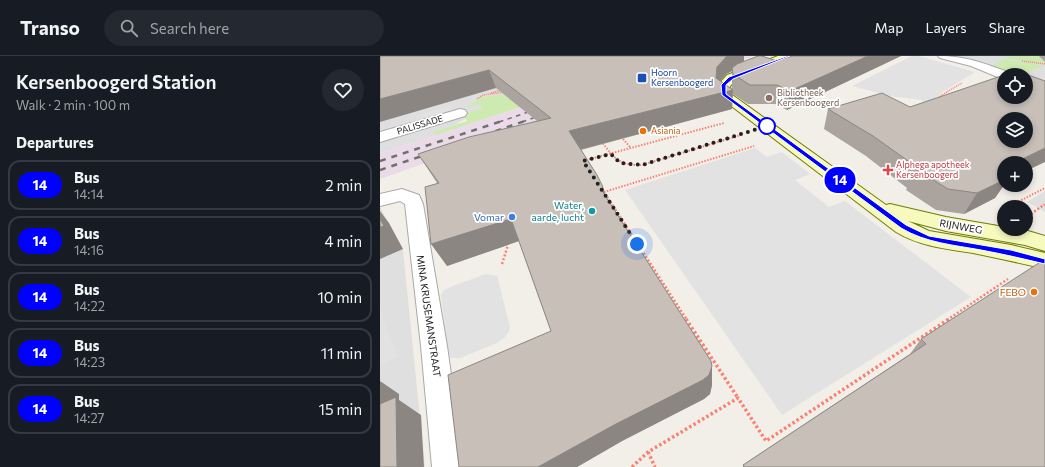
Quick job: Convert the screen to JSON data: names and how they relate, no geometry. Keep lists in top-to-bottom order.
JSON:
{
  "streets": {
    "street": ["PALISSADE", "RIJNWEG", "MINA KRUSEMANSTRAAT"]
  },
  "places": {
    "transit": ["Hoorn Kersenboogerd"],
    "other": [
      "Bibliotheek Kersenboogerd",
      "Asiania",
      "Water, aarde, lucht",
      "Vomar",
      "FEBO"
    ],
    "health": ["Alphega apotheek Kersenboogerd"]
  },
  "lines": ["bus line 14"],
  "page": {
    "header": "Transo",
    "search": "Search here",
    "nav": ["Map", "Layers", "Share"],
    "heading": [
      ["Kersenboogerd Station", "Walk · 2 min · 100 m"],
      "Departures"
    ],
    "on_map": "14",
    "map_buttons": ["+", "−"],
    "list": [
      {
        "mark": "14",
        "name": "Bus",
        "note": "14:14",
        "value": "2 min"
      },
      {
        "mark": "14",
        "name": "Bus",
        "note": "14:16",
        "value": "4 min"
      },
      {
        "mark": "14",
        "name": "Bus",
        "note": "14:22",
        "value": "10 min"
      },
      {
        "mark": "14",
        "name": "Bus",
        "note": "14:23",
        "value": "11 min"
      },
      {
        "mark": "14",
        "name": "Bus",
        "note": "14:27",
        "value": "15 min"
      }
    ]
  }
}
